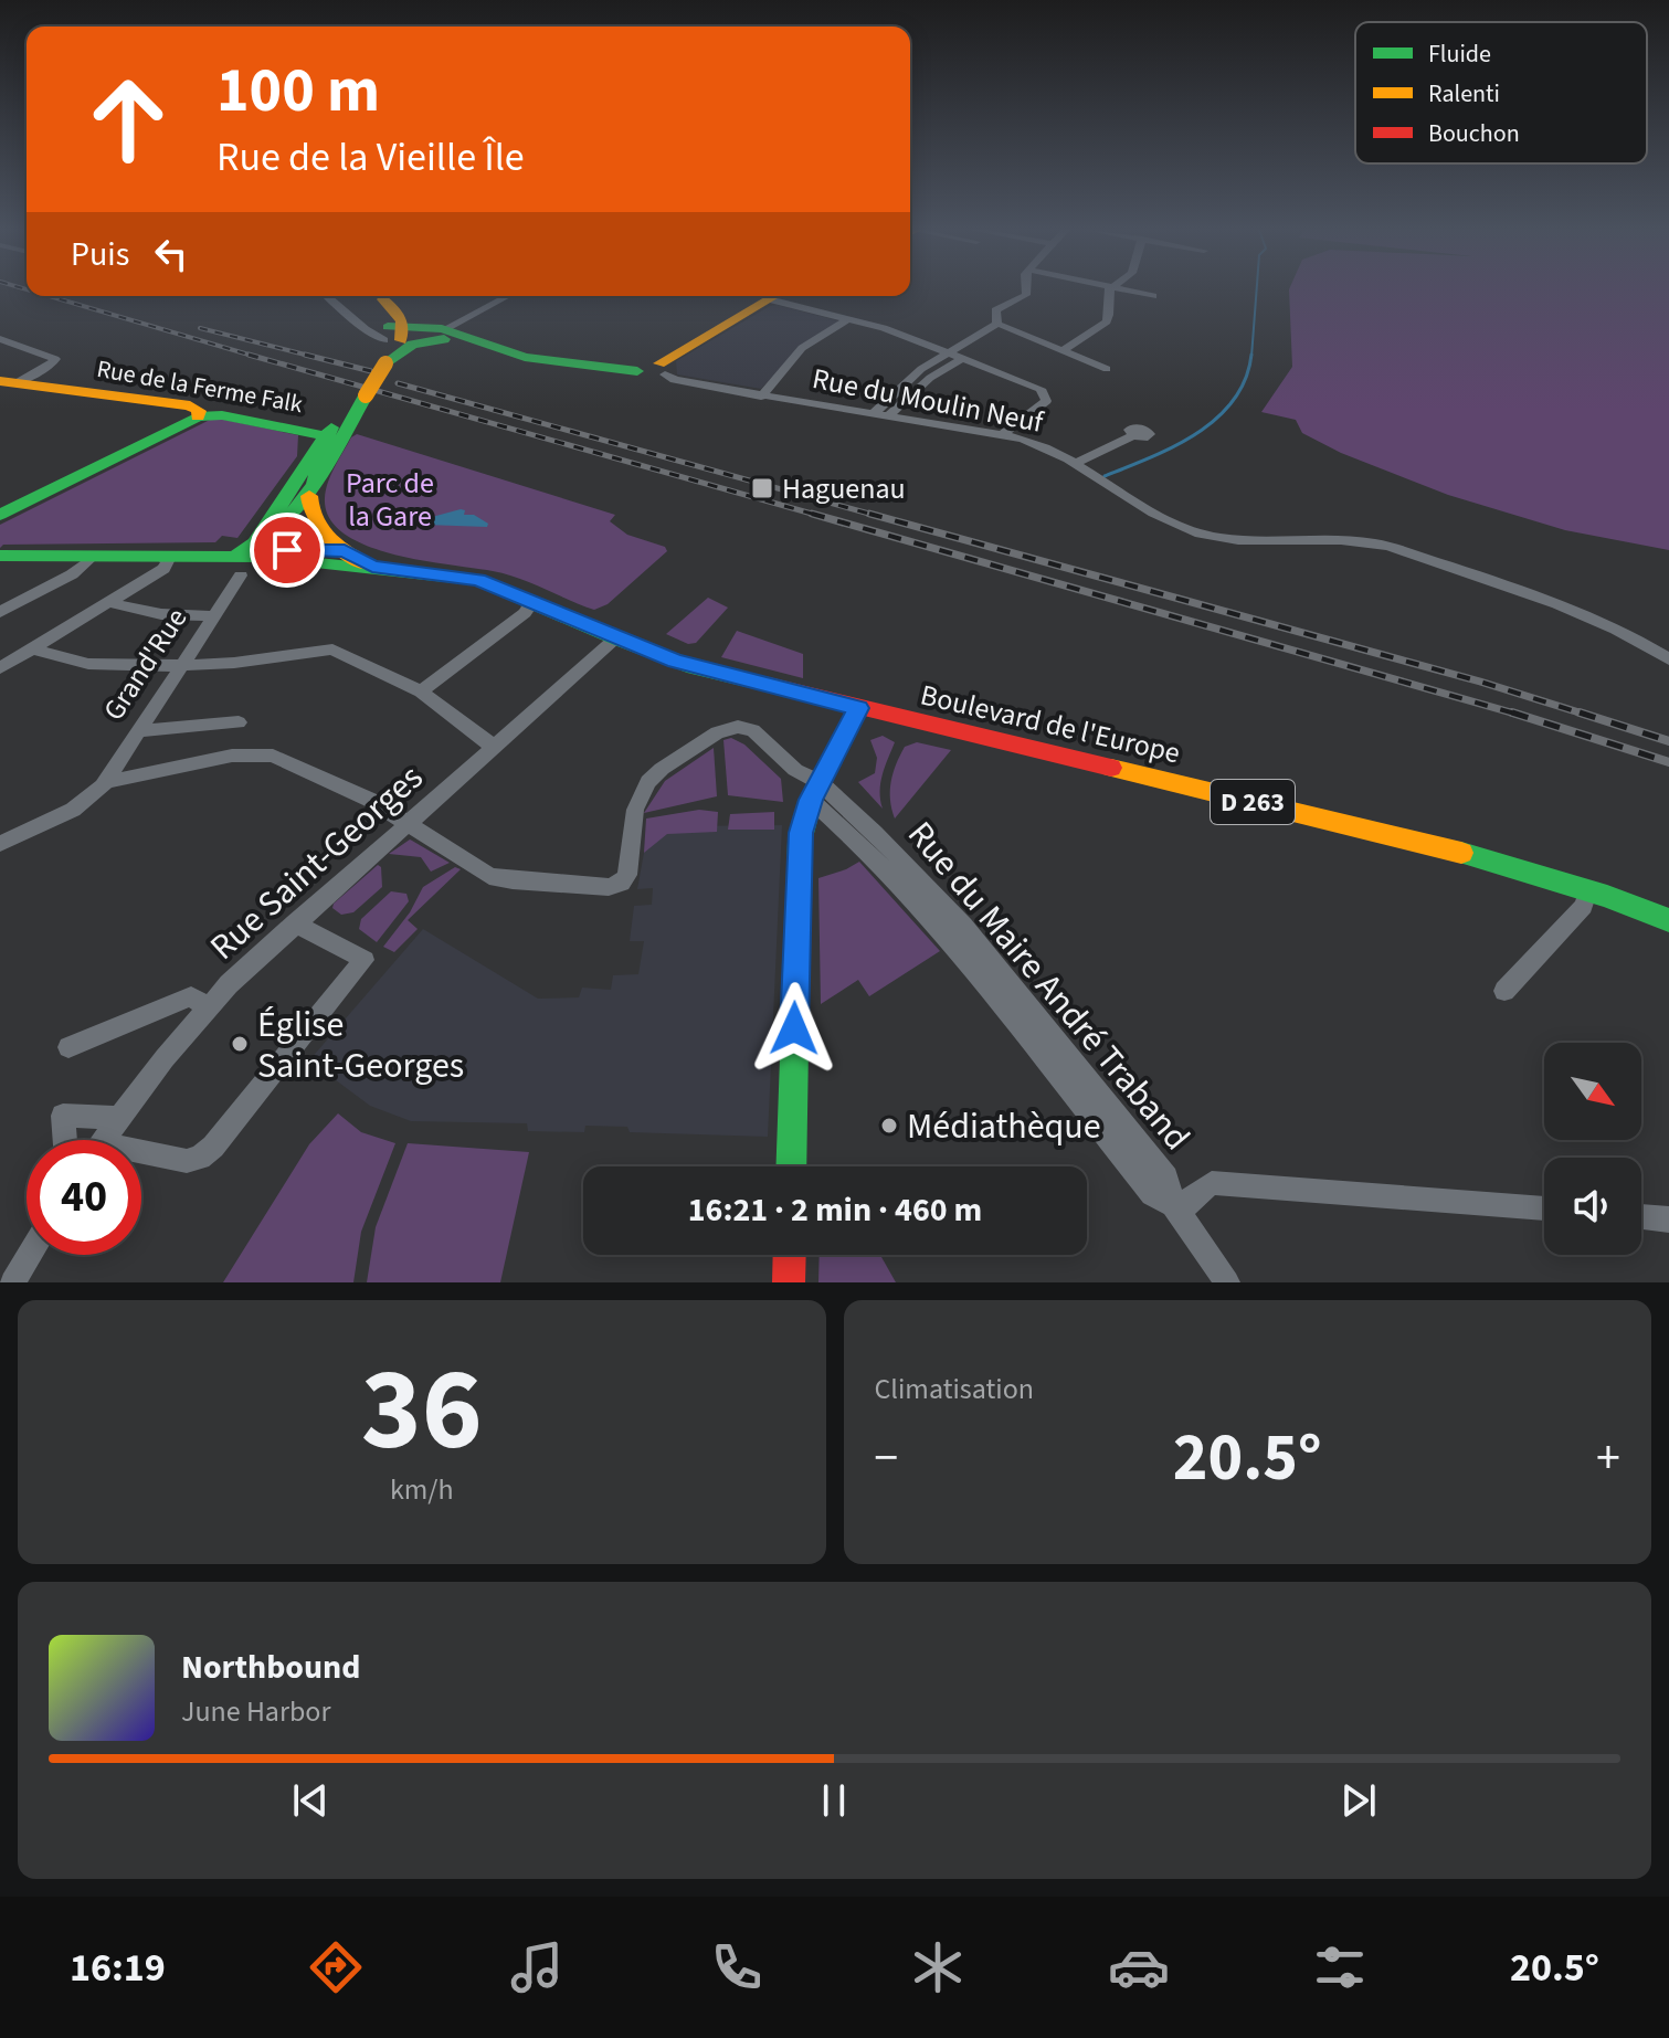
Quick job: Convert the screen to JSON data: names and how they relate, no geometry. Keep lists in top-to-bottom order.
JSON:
{
  "streets": {
    "main road": ["Rue de la Ferme Falk", "Boulevard de l'Europe", "D 263"],
    "street": [
      "Rue du Moulin Neuf",
      "Grand'Rue",
      "Rue Saint-Georges",
      "Rue du Maire André Traband"
    ]
  },
  "crossings": [
    ["Grand'Rue", "Rue du Maire André Traband"],
    ["Boulevard de l'Europe", "D 263"],
    ["D 263", "Rue Saint-Georges"],
    ["Rue Saint-Georges", "Rue du Maire André Traband"]
  ],
  "parks": ["Parc de la Gare"],
  "places": {
    "transit": ["Haguenau"],
    "other": ["Église Saint-Georges", "Médiathèque"]
  },
  "legend": ["Fluide", "Ralenti", "Bouchon"],
  "north": "bottom right",
  "page": {
    "turn": ["100 m", "Rue de la Vieille Île"],
    "then": "Puis",
    "limit": "40",
    "trip": "16:21 · 2 min · 460 m",
    "tile": [
      ["36", "km/h"],
      "Climatisation"
    ],
    "heat": ["−", "20.5°", "+"],
    "song": ["Northbound", "June Harbor"],
    "tabs": ["16:19", "20.5°"]
  }
}
